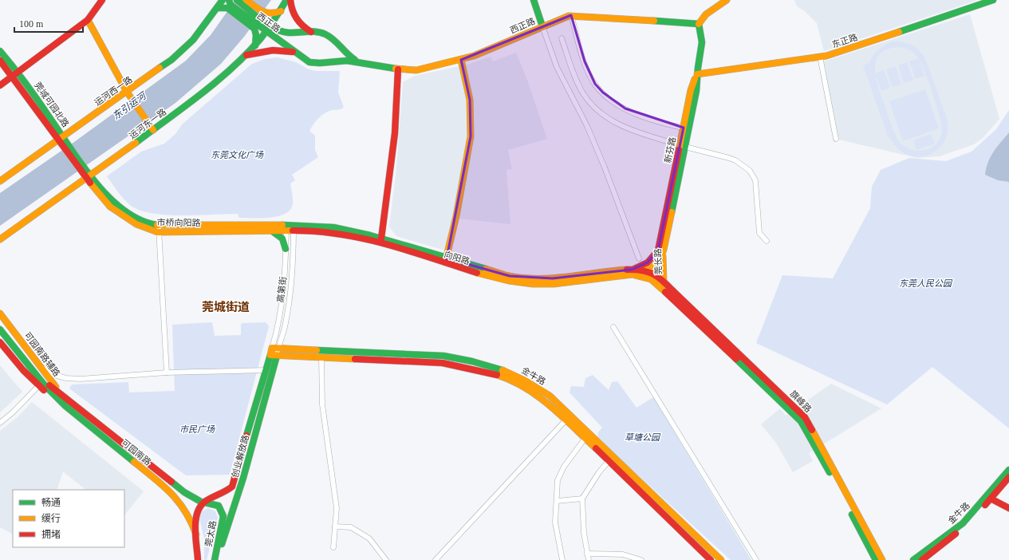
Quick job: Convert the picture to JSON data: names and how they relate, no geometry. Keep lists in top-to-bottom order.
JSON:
{
  "streets": {
    "main road": [
      "西正路",
      "东正路",
      "运河西一路",
      "莞城可园北路",
      "运河东一路",
      "新芬路",
      "市桥向阳路",
      "向阳路",
      "莞长路",
      "高第街",
      "可园南路辅路",
      "金牛路",
      "旗峰路",
      "可园南路",
      "创业解放路",
      "莞太路"
    ]
  },
  "crossings": [
    ["西正路", "运河东一路"],
    ["西正路", "新芬路"],
    ["东正路", "新芬路"],
    ["运河西一路", "莞城可园北路"],
    ["莞城可园北路", "市桥向阳路"],
    ["运河东一路", "市桥向阳路"],
    ["市桥向阳路", "向阳路"],
    ["向阳路", "高第街"],
    ["莞长路", "旗峰路"],
    ["高第街", "金牛路"],
    ["高第街", "创业解放路"],
    ["可园南路辅路", "可园南路"],
    ["可园南路", "创业解放路"],
    ["可园南路", "莞太路"],
    ["创业解放路", "莞太路"]
  ],
  "districts": ["莞城街道"],
  "water": ["东引运河"],
  "parks": [
    "东莞文化广场",
    "东莞人民公园",
    "市民广场",
    "草塘公园"
  ],
  "legend": ["畅通", "缓行", "拥堵"],
  "scale_bar": "100 m"
}
